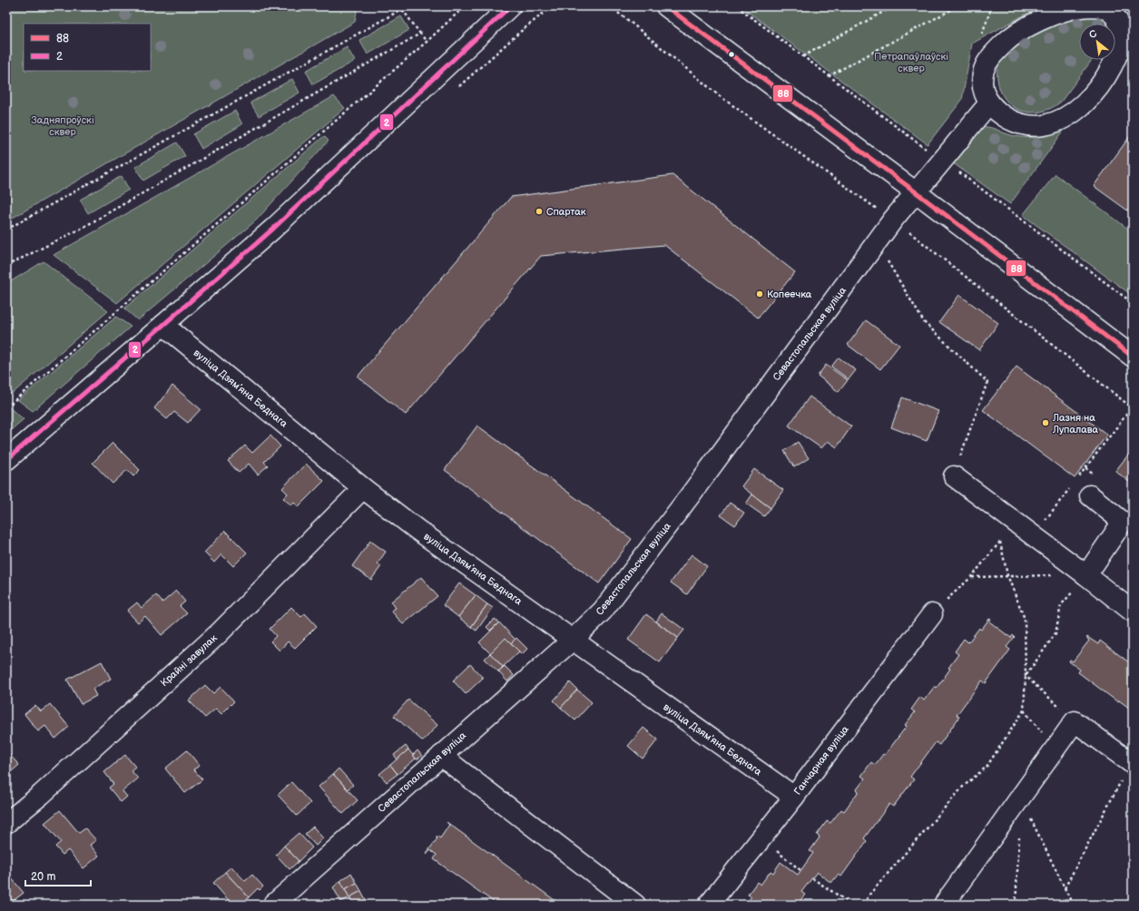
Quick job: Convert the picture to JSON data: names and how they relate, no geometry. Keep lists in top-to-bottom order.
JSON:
{
  "streets": {
    "street": [
      "Севастопальская вуліца",
      "вуліца Дзямʼяна Беднага",
      "Крайні завулак",
      "Ганчарная вуліца"
    ]
  },
  "crossings": [
    ["Севастопальская вуліца", "вуліца Дзямʼяна Беднага"],
    ["вуліца Дзямʼяна Беднага", "Крайні завулак"],
    ["вуліца Дзямʼяна Беднага", "Ганчарная вуліца"]
  ],
  "parks": ["Петрапаўлаўскі сквер", "Задняпроўскі сквер"],
  "places": ["Спартак", "Копеечка", "Лазня на Лупалава"],
  "lines": ["transit line 88", "transit line 2"],
  "legend": ["88", "2"],
  "scale_bar": "20 m",
  "north": "top left"
}
